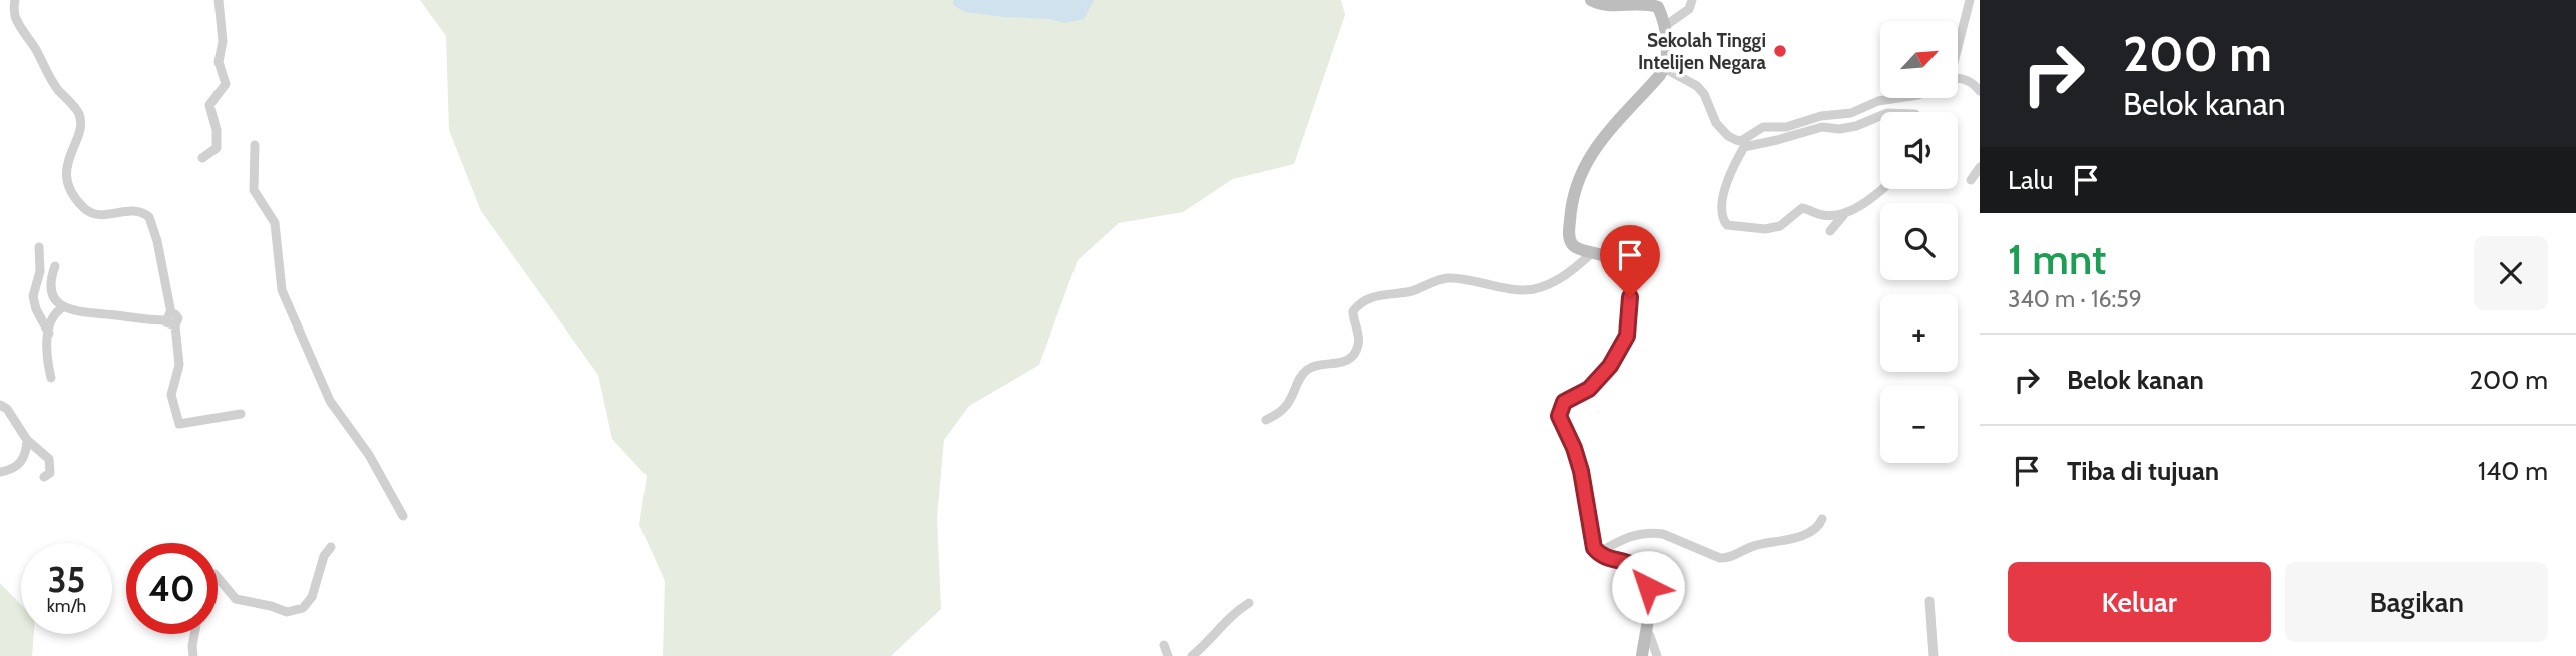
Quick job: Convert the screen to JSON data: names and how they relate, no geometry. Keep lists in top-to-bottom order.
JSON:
{
  "places": ["Sekolah Tinggi Intelijen Negara"],
  "north": "top right",
  "page": {
    "turn": ["200 m", "Belok kanan"],
    "map_buttons": ["+", "−"],
    "then": "Lalu",
    "heading": ["1 mnt", "340 m · 16:59"],
    "list": [
      {
        "name": "Belok kanan",
        "value": "200 m"
      },
      {
        "name": "Tiba di tujuan",
        "value": "140 m"
      }
    ],
    "speed": "35 km/h",
    "limit": "40",
    "buttons": ["Keluar", "Bagikan"]
  }
}
